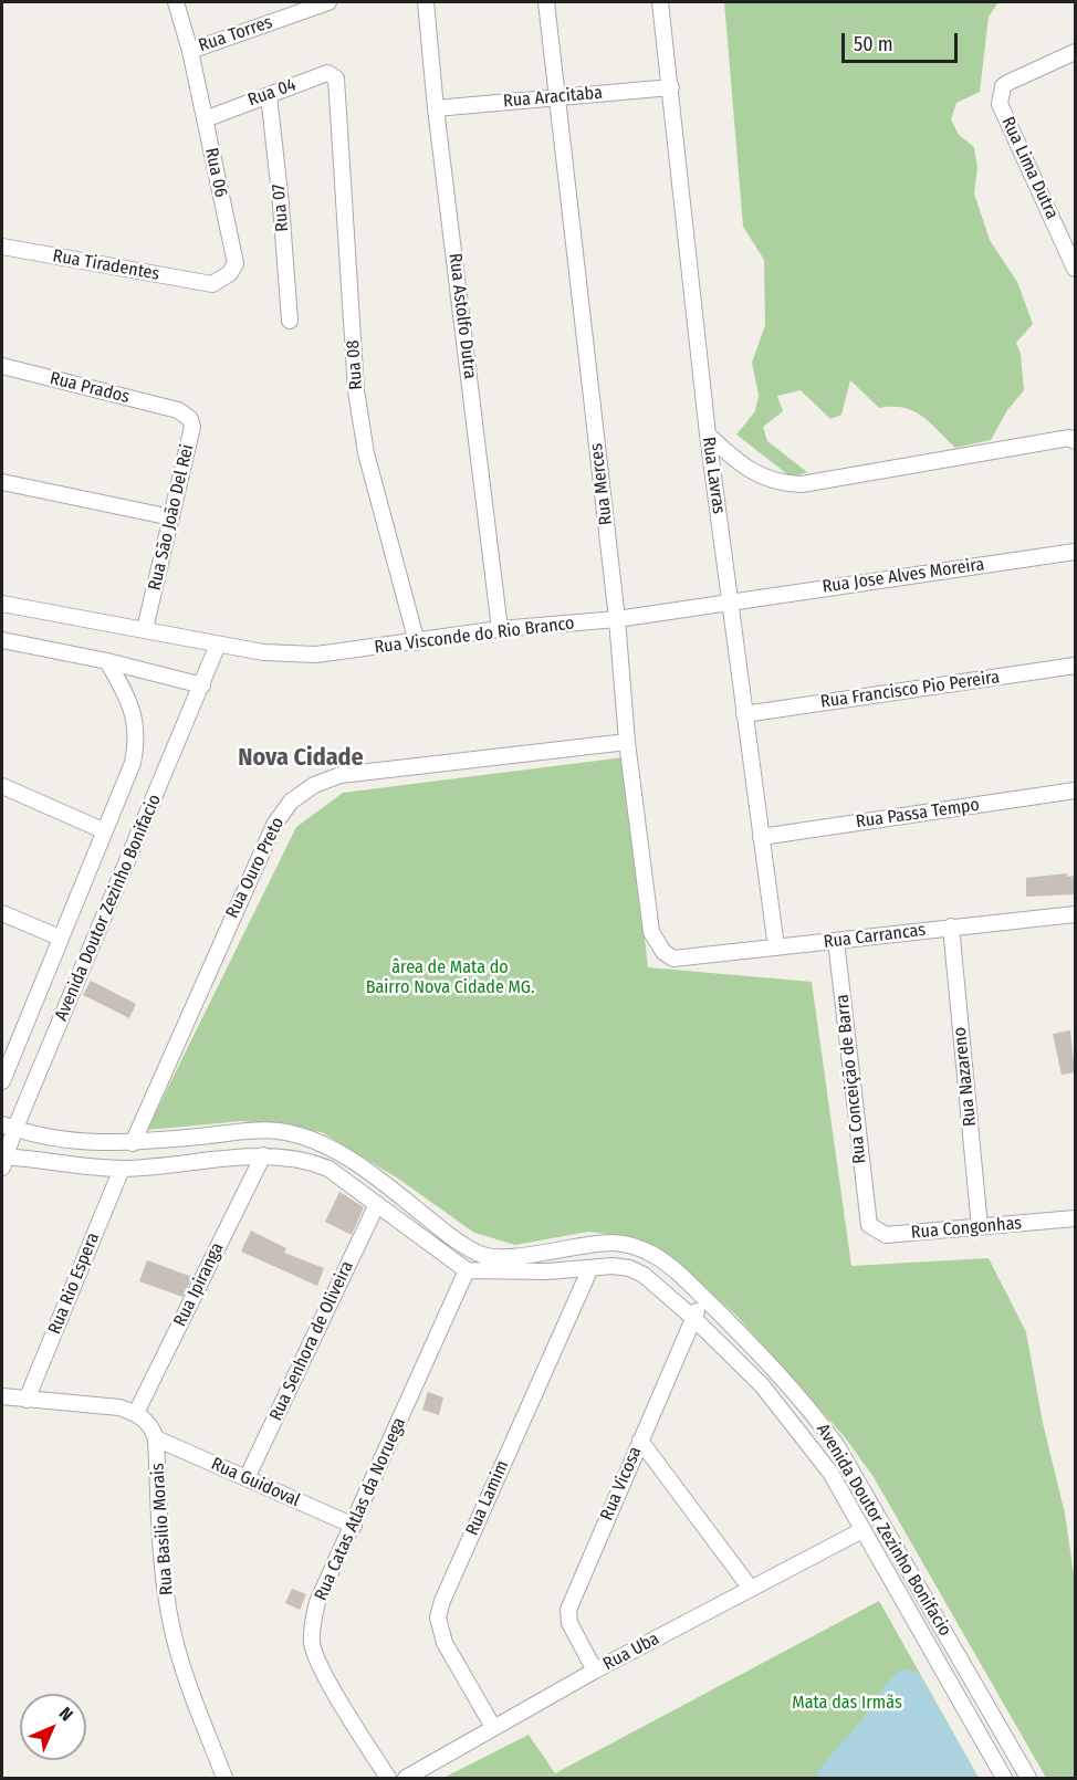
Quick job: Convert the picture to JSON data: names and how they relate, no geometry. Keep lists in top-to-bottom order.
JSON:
{
  "streets": {
    "street": [
      "Rua Torres",
      "Rua 04",
      "Rua Aracitaba",
      "Rua Lima Dutra",
      "Rua 06",
      "Rua 07",
      "Rua Tiradentes",
      "Rua Astolfo Dutra",
      "Rua 08",
      "Rua Prados",
      "Rua Lavras",
      "Rua Merces",
      "Rua São João Del Rei",
      "Rua Jose Alves Moreira",
      "Rua Visconde do Rio Branco",
      "Rua Francisco Pio Pereira",
      "Rua Passa Tempo",
      "Rua Ouro Preto",
      "Avenida Doutor Zezinho Bonifacio",
      "Rua Carrancas",
      "Rua Nazareno",
      "Rua Conceição de Barra",
      "Rua Congonhas",
      "Rua Rio Espera",
      "Rua Ipiranga",
      "Rua Senhora de Oliveira",
      "Rua Guidoval",
      "Rua Vicosa",
      "Rua Lamim",
      "Rua Catas Atlas da Noruega",
      "Rua Basilio Morais",
      "Rua Uba"
    ]
  },
  "crossings": [
    ["Rua Torres", "Rua 06"],
    ["Rua 04", "Rua 06"],
    ["Rua 04", "Rua 07"],
    ["Rua 04", "Rua 08"],
    ["Rua Aracitaba", "Rua Astolfo Dutra"],
    ["Rua Aracitaba", "Rua Lavras"],
    ["Rua Aracitaba", "Rua Merces"],
    ["Rua 06", "Rua Tiradentes"],
    ["Rua Astolfo Dutra", "Rua Visconde do Rio Branco"],
    ["Rua 08", "Rua Visconde do Rio Branco"],
    ["Rua Prados", "Rua São João Del Rei"],
    ["Rua Lavras", "Rua Jose Alves Moreira"],
    ["Rua Lavras", "Rua Visconde do Rio Branco"],
    ["Rua Lavras", "Rua Francisco Pio Pereira"],
    ["Rua Lavras", "Rua Passa Tempo"],
    ["Rua Lavras", "Rua Carrancas"],
    ["Rua Merces", "Rua Visconde do Rio Branco"],
    ["Rua Merces", "Rua Ouro Preto"],
    ["Rua Merces", "Rua Carrancas"],
    ["Rua Jose Alves Moreira", "Rua Visconde do Rio Branco"],
    ["Rua Visconde do Rio Branco", "Avenida Doutor Zezinho Bonifacio"],
    ["Rua Ouro Preto", "Avenida Doutor Zezinho Bonifacio"],
    ["Avenida Doutor Zezinho Bonifacio", "Rua Rio Espera"],
    ["Avenida Doutor Zezinho Bonifacio", "Rua Ipiranga"],
    ["Avenida Doutor Zezinho Bonifacio", "Rua Senhora de Oliveira"],
    ["Avenida Doutor Zezinho Bonifacio", "Rua Vicosa"],
    ["Avenida Doutor Zezinho Bonifacio", "Rua Lamim"],
    ["Avenida Doutor Zezinho Bonifacio", "Rua Catas Atlas da Noruega"],
    ["Avenida Doutor Zezinho Bonifacio", "Rua Uba"],
    ["Rua Carrancas", "Rua Nazareno"],
    ["Rua Carrancas", "Rua Conceição de Barra"],
    ["Rua Nazareno", "Rua Congonhas"],
    ["Rua Conceição de Barra", "Rua Congonhas"],
    ["Rua Ipiranga", "Rua Basilio Morais"],
    ["Rua Senhora de Oliveira", "Rua Guidoval"],
    ["Rua Guidoval", "Rua Catas Atlas da Noruega"],
    ["Rua Guidoval", "Rua Basilio Morais"],
    ["Rua Vicosa", "Rua Uba"],
    ["Rua Lamim", "Rua Uba"]
  ],
  "districts": ["Nova Cidade"],
  "parks": ["ârea de Mata do Bairro Nova Cidade MG.", "Mata das Irmãs"],
  "scale_bar": "50 m",
  "north": "top right"
}
